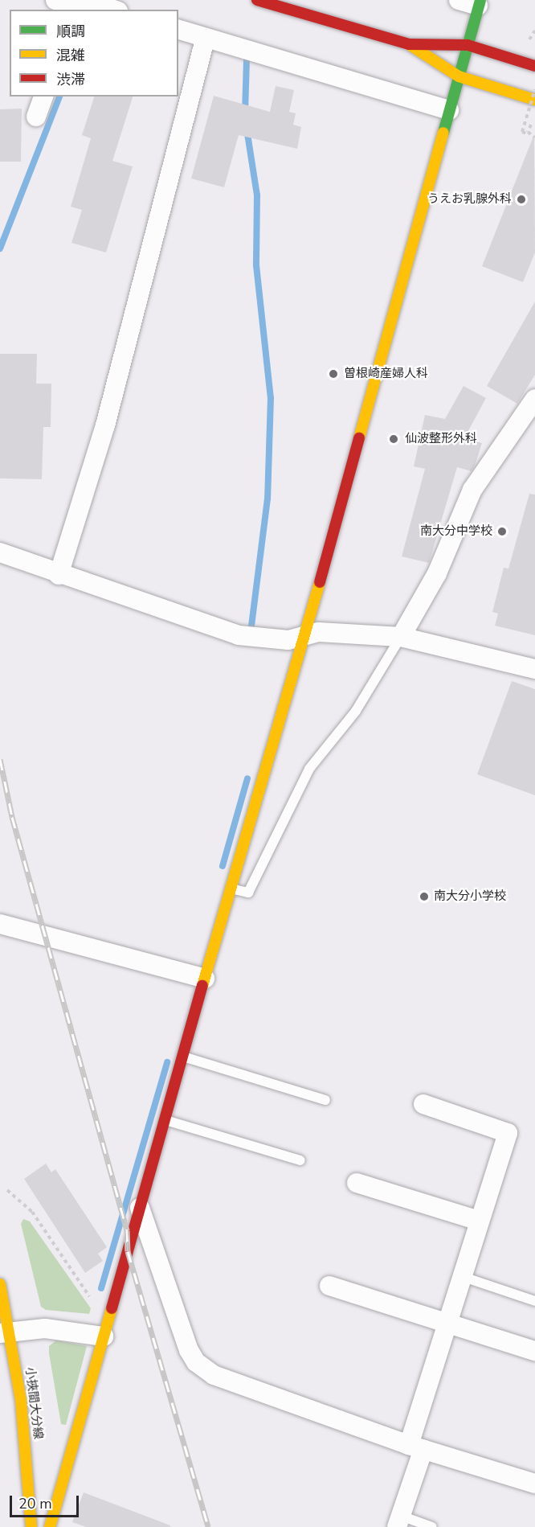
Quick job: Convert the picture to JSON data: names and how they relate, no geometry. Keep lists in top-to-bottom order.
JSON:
{
  "streets": {
    "main road": ["小挾間大分線"]
  },
  "places": [
    "うえお乳腺外科",
    "曽根崎産婦人科",
    "仙波整形外科",
    "南大分中学校",
    "南大分小学校"
  ],
  "legend": ["順調", "混雑", "渋滞"],
  "scale_bar": "20 m"
}
